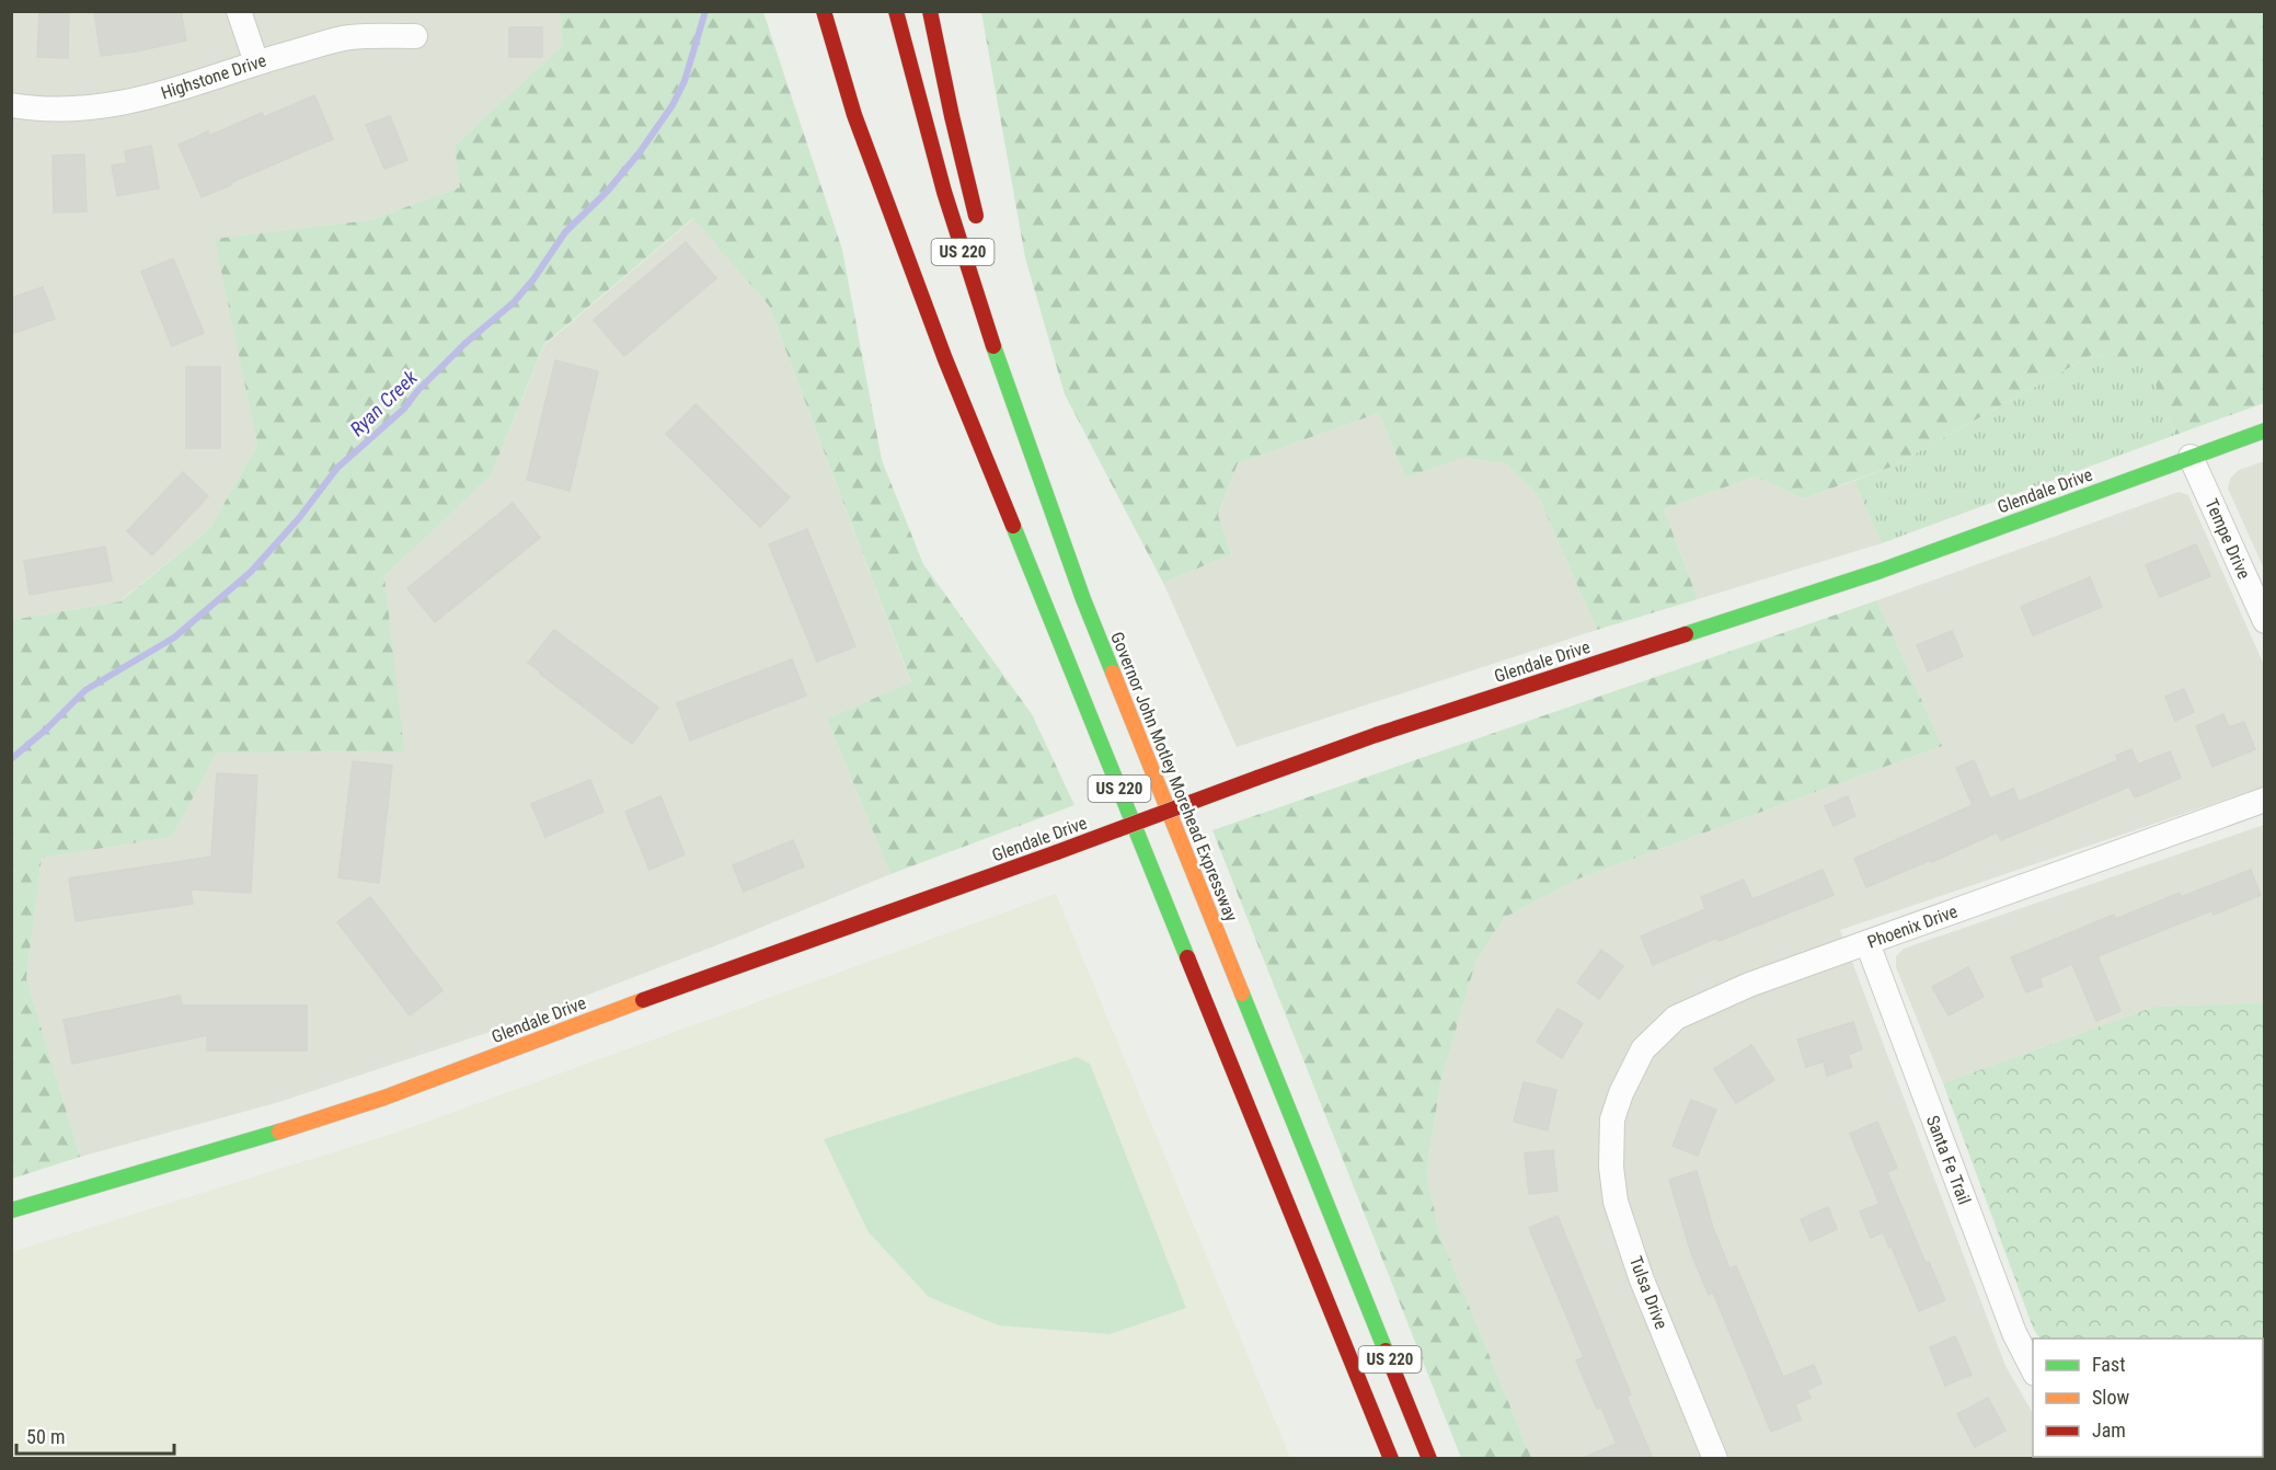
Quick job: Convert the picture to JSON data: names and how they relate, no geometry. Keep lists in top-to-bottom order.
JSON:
{
  "streets": {
    "main road": ["US 220", "Glendale Drive", "Governor John Motley Morehead Expressway"],
    "street": [
      "Highstone Drive",
      "Tempe Drive",
      "Phoenix Drive",
      "Santa Fe Trail",
      "Tulsa Drive"
    ]
  },
  "crossings": [
    ["Glendale Drive", "Tempe Drive"],
    ["Phoenix Drive", "Santa Fe Trail"],
    ["Phoenix Drive", "Tulsa Drive"]
  ],
  "water": ["Ryan Creek"],
  "legend": ["Fast", "Slow", "Jam"],
  "scale_bar": "50 m"
}
